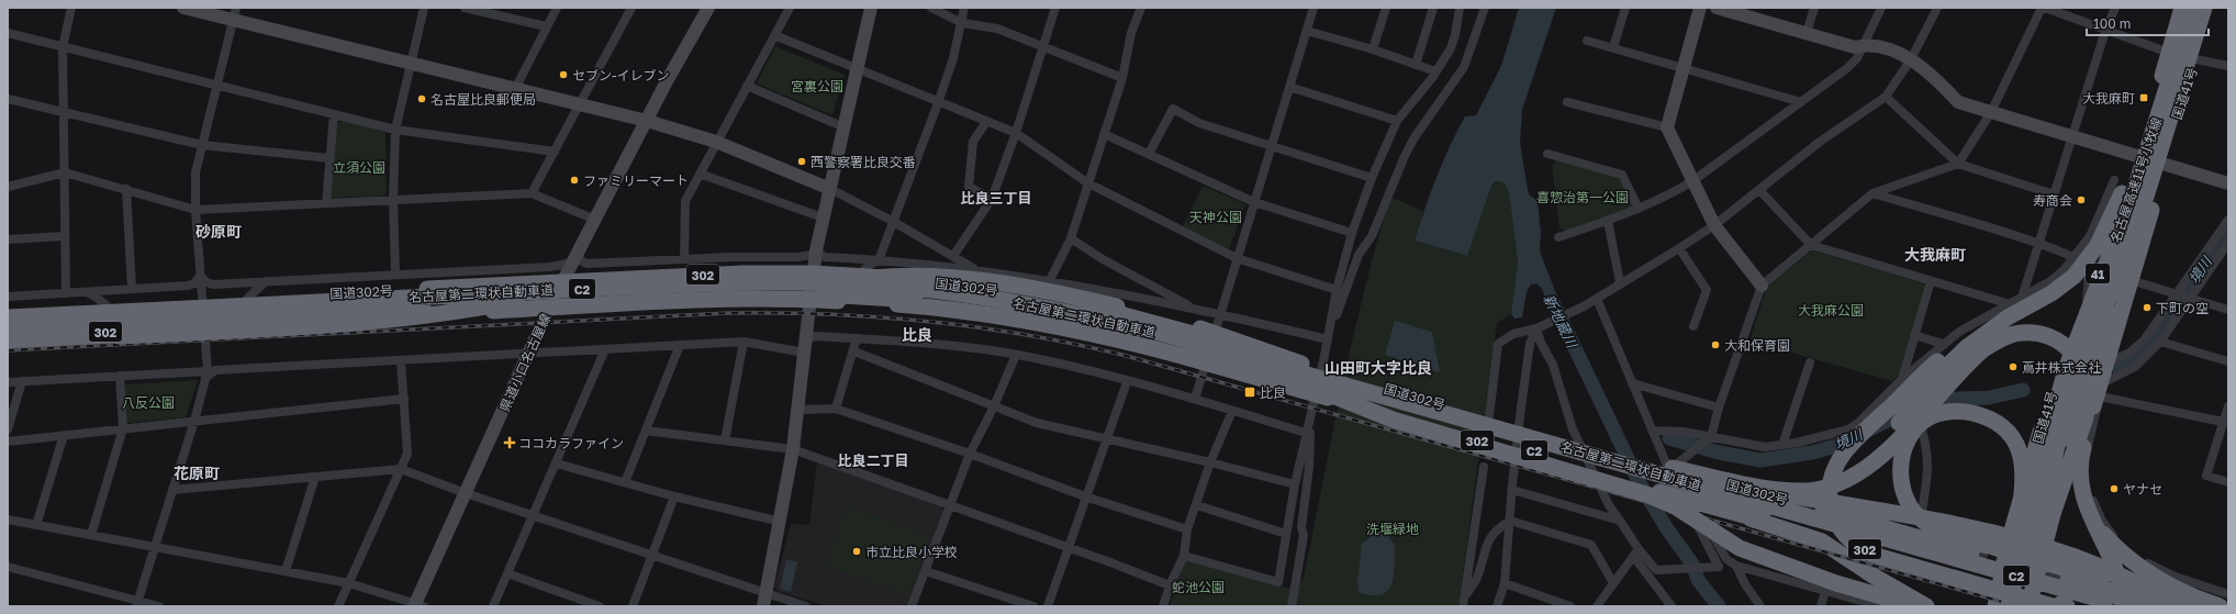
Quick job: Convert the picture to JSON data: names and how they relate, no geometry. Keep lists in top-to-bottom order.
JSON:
{
  "streets": {
    "highway": [
      "国道41号",
      "名古屋高速11号小牧線",
      "41",
      "302",
      "国道302号",
      "C2",
      "名古屋第二環状自動車道"
    ],
    "street": ["県道小口名古屋線"]
  },
  "crossings": [
    ["国道41号", "名古屋高速11号小牧線"],
    ["国道302号", "県道小口名古屋線"]
  ],
  "districts": [
    "比良三丁目",
    "砂原町",
    "大我麻町",
    "比良",
    "山田町大字比良",
    "比良二丁目",
    "花原町"
  ],
  "water": ["境川", "新地蔵川"],
  "parks": [
    "宮裏公園",
    "立須公園",
    "喜惣治第一公園",
    "天神公園",
    "大我麻公園",
    "八反公園",
    "洗堰緑地",
    "蛇池公園"
  ],
  "places": {
    "other": [
      "セブン-イレブン",
      "名古屋比良郵便局",
      "西警察署比良交番",
      "ファミリーマート",
      "寿商会",
      "下町の空",
      "大和保育園",
      "蔦井株式会社",
      "ヤナセ",
      "市立比良小学校"
    ],
    "transit": ["大我麻町", "比良"],
    "health": ["ココカラファイン"]
  },
  "scale_bar": "100 m"
}
